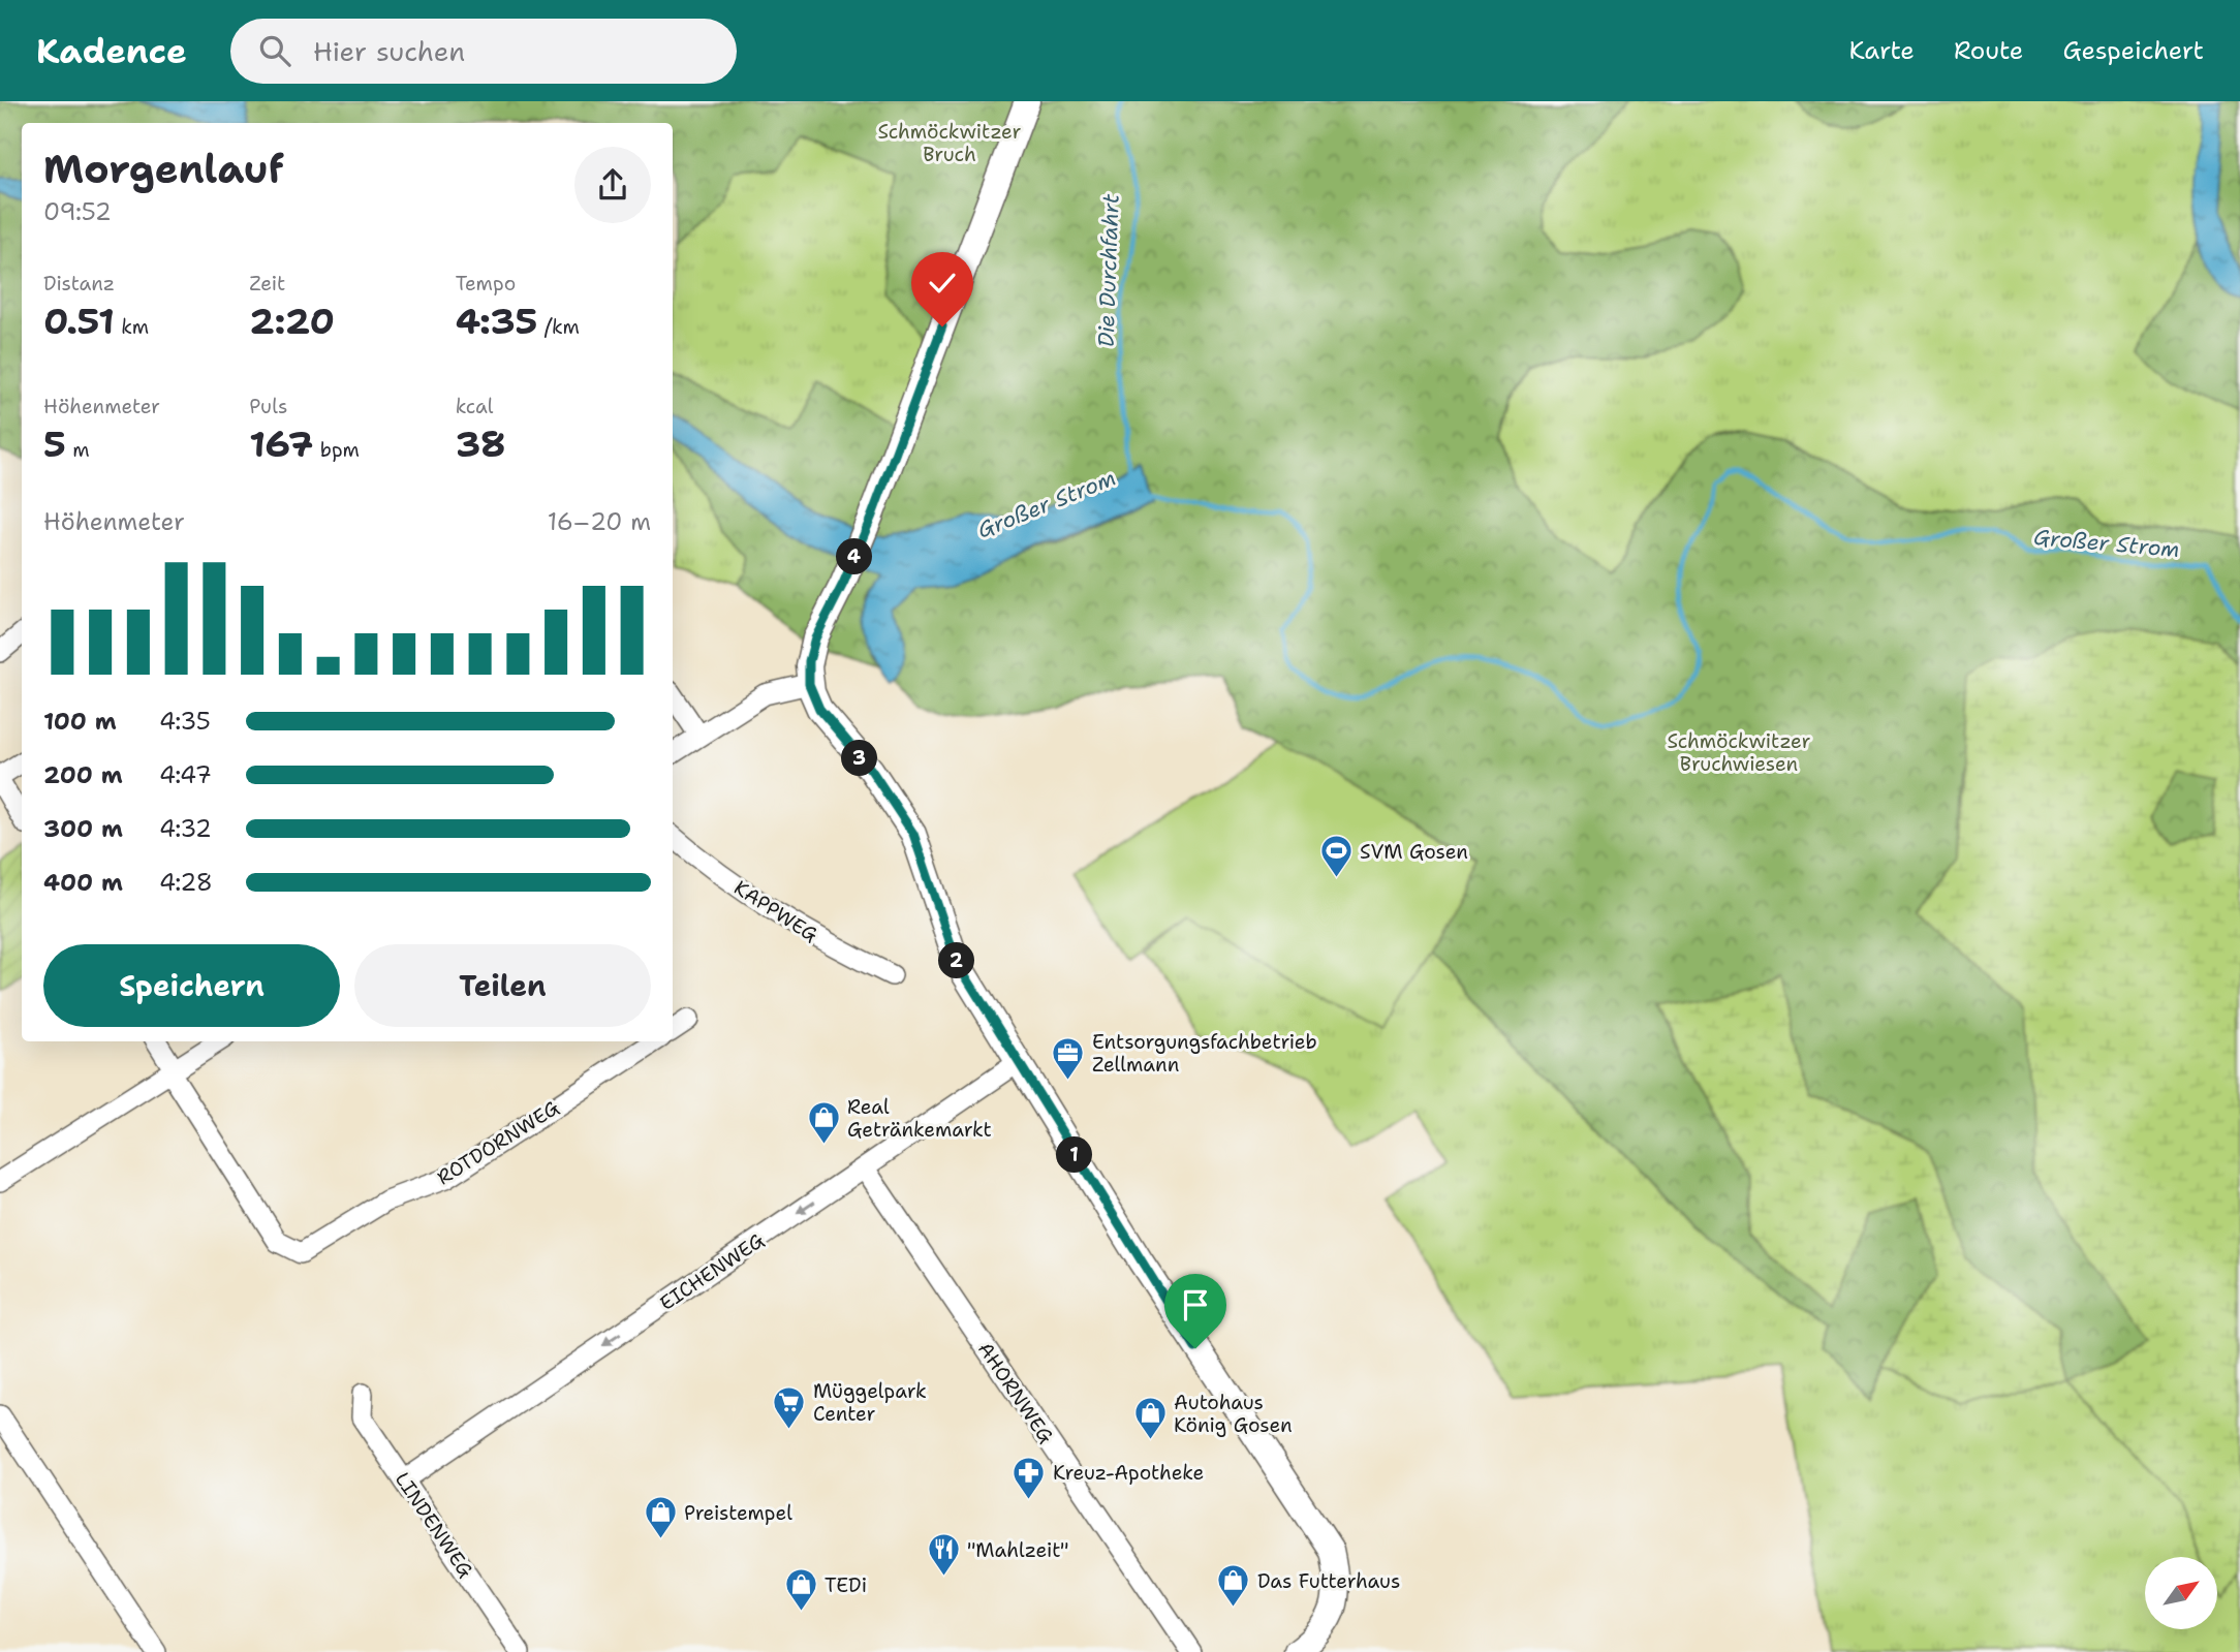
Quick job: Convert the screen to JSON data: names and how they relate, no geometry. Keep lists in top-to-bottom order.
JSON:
{
  "streets": {
    "street": [
      "KAPPWEG",
      "ROTDORNWEG",
      "EICHENWEG",
      "AHORNWEG",
      "LINDENWEG"
    ]
  },
  "crossings": [
    ["EICHENWEG", "AHORNWEG"],
    ["EICHENWEG", "LINDENWEG"]
  ],
  "one_way": ["EICHENWEG"],
  "water": ["Die Durchfahrt", "Großer Strom"],
  "parks": ["Schmöckwitzer Bruch", "Schmöckwitzer Bruchwiesen"],
  "places": {
    "sports": ["SVM Gosen"],
    "office": ["Entsorgungsfachbetrieb Zellmann"],
    "shop": [
      "Real Getränkemarkt",
      "Autohaus König Gosen",
      "Preistempel",
      "Das Futterhaus",
      "TEDi"
    ],
    "supermarket": ["Müggelpark Center"],
    "pharmacy": ["Kreuz-Apotheke"],
    "restaurant": ["\"Mahlzeit\""]
  },
  "north": "top right",
  "page": {
    "header": "Kadence",
    "search": "Hier suchen",
    "nav": ["Karte", "Route", "Gespeichert"],
    "heading": ["Morgenlauf", "09:52"],
    "stats": [
      ["Distanz", "0.51 km"],
      ["Zeit", "2:20"],
      ["Tempo", "4:35 /km"],
      ["Höhenmeter", "5 m"],
      ["Puls", "167 bpm"],
      ["kcal", "38"]
    ],
    "chart": ["Höhenmeter", "16–20 m"],
    "pins": [
      "4",
      "3",
      "2",
      "1"
    ],
    "list": [
      {
        "name": "100 m",
        "note": "4:35"
      },
      {
        "name": "200 m",
        "note": "4:47"
      },
      {
        "name": "300 m",
        "note": "4:32"
      },
      {
        "name": "400 m",
        "note": "4:28"
      }
    ],
    "buttons": ["Speichern", "Teilen"]
  }
}
